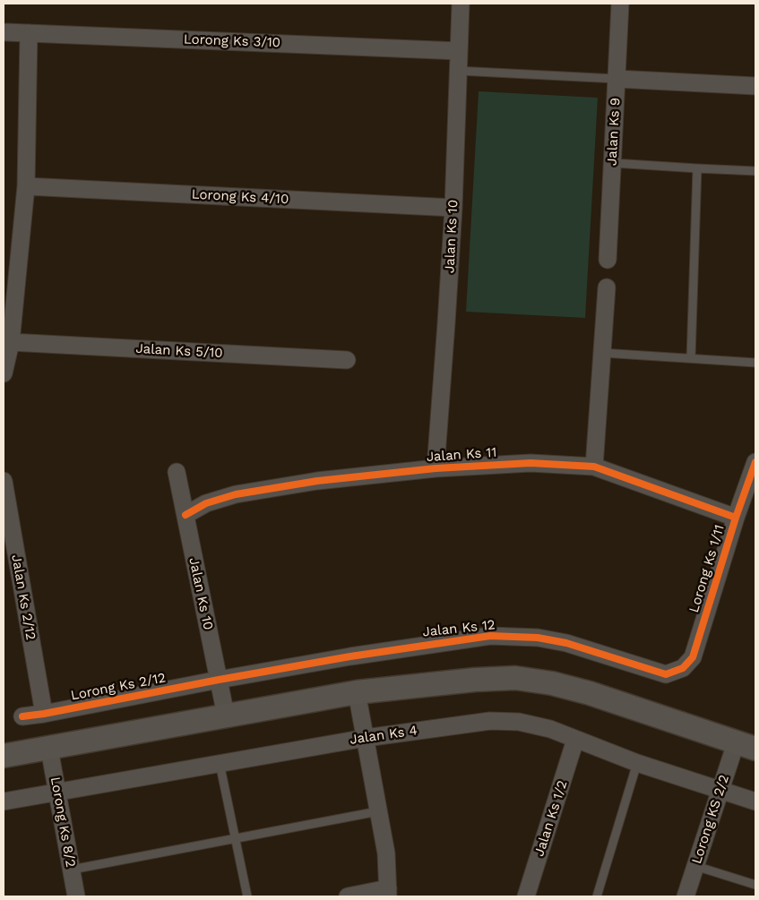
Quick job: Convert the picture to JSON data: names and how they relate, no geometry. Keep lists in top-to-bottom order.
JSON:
{
  "streets": {
    "street": [
      "Lorong Ks 3/10",
      "Jalan Ks 9",
      "Lorong Ks 4/10",
      "Jalan Ks 10",
      "Jalan Ks 5/10",
      "Jalan Ks 11",
      "Lorong Ks 1/11",
      "Jalan Ks 2/12",
      "Jalan Ks 12",
      "Lorong Ks 2/12",
      "Jalan Ks 4",
      "Jalan Ks 1/2",
      "Lorong KS 2/2",
      "Lorong Ks 8/2"
    ]
  },
  "crossings": [
    ["Lorong Ks 3/10", "Jalan Ks 10"],
    ["Lorong Ks 4/10", "Jalan Ks 10"],
    ["Jalan Ks 10", "Jalan Ks 11"],
    ["Jalan Ks 10", "Jalan Ks 12"],
    ["Jalan Ks 10", "Lorong Ks 2/12"],
    ["Jalan Ks 11", "Lorong Ks 1/11"],
    ["Lorong Ks 1/11", "Jalan Ks 12"],
    ["Jalan Ks 2/12", "Lorong Ks 2/12"],
    ["Jalan Ks 12", "Lorong Ks 2/12"],
    ["Jalan Ks 4", "Jalan Ks 1/2"],
    ["Jalan Ks 4", "Lorong KS 2/2"],
    ["Jalan Ks 4", "Lorong Ks 8/2"]
  ]
}
